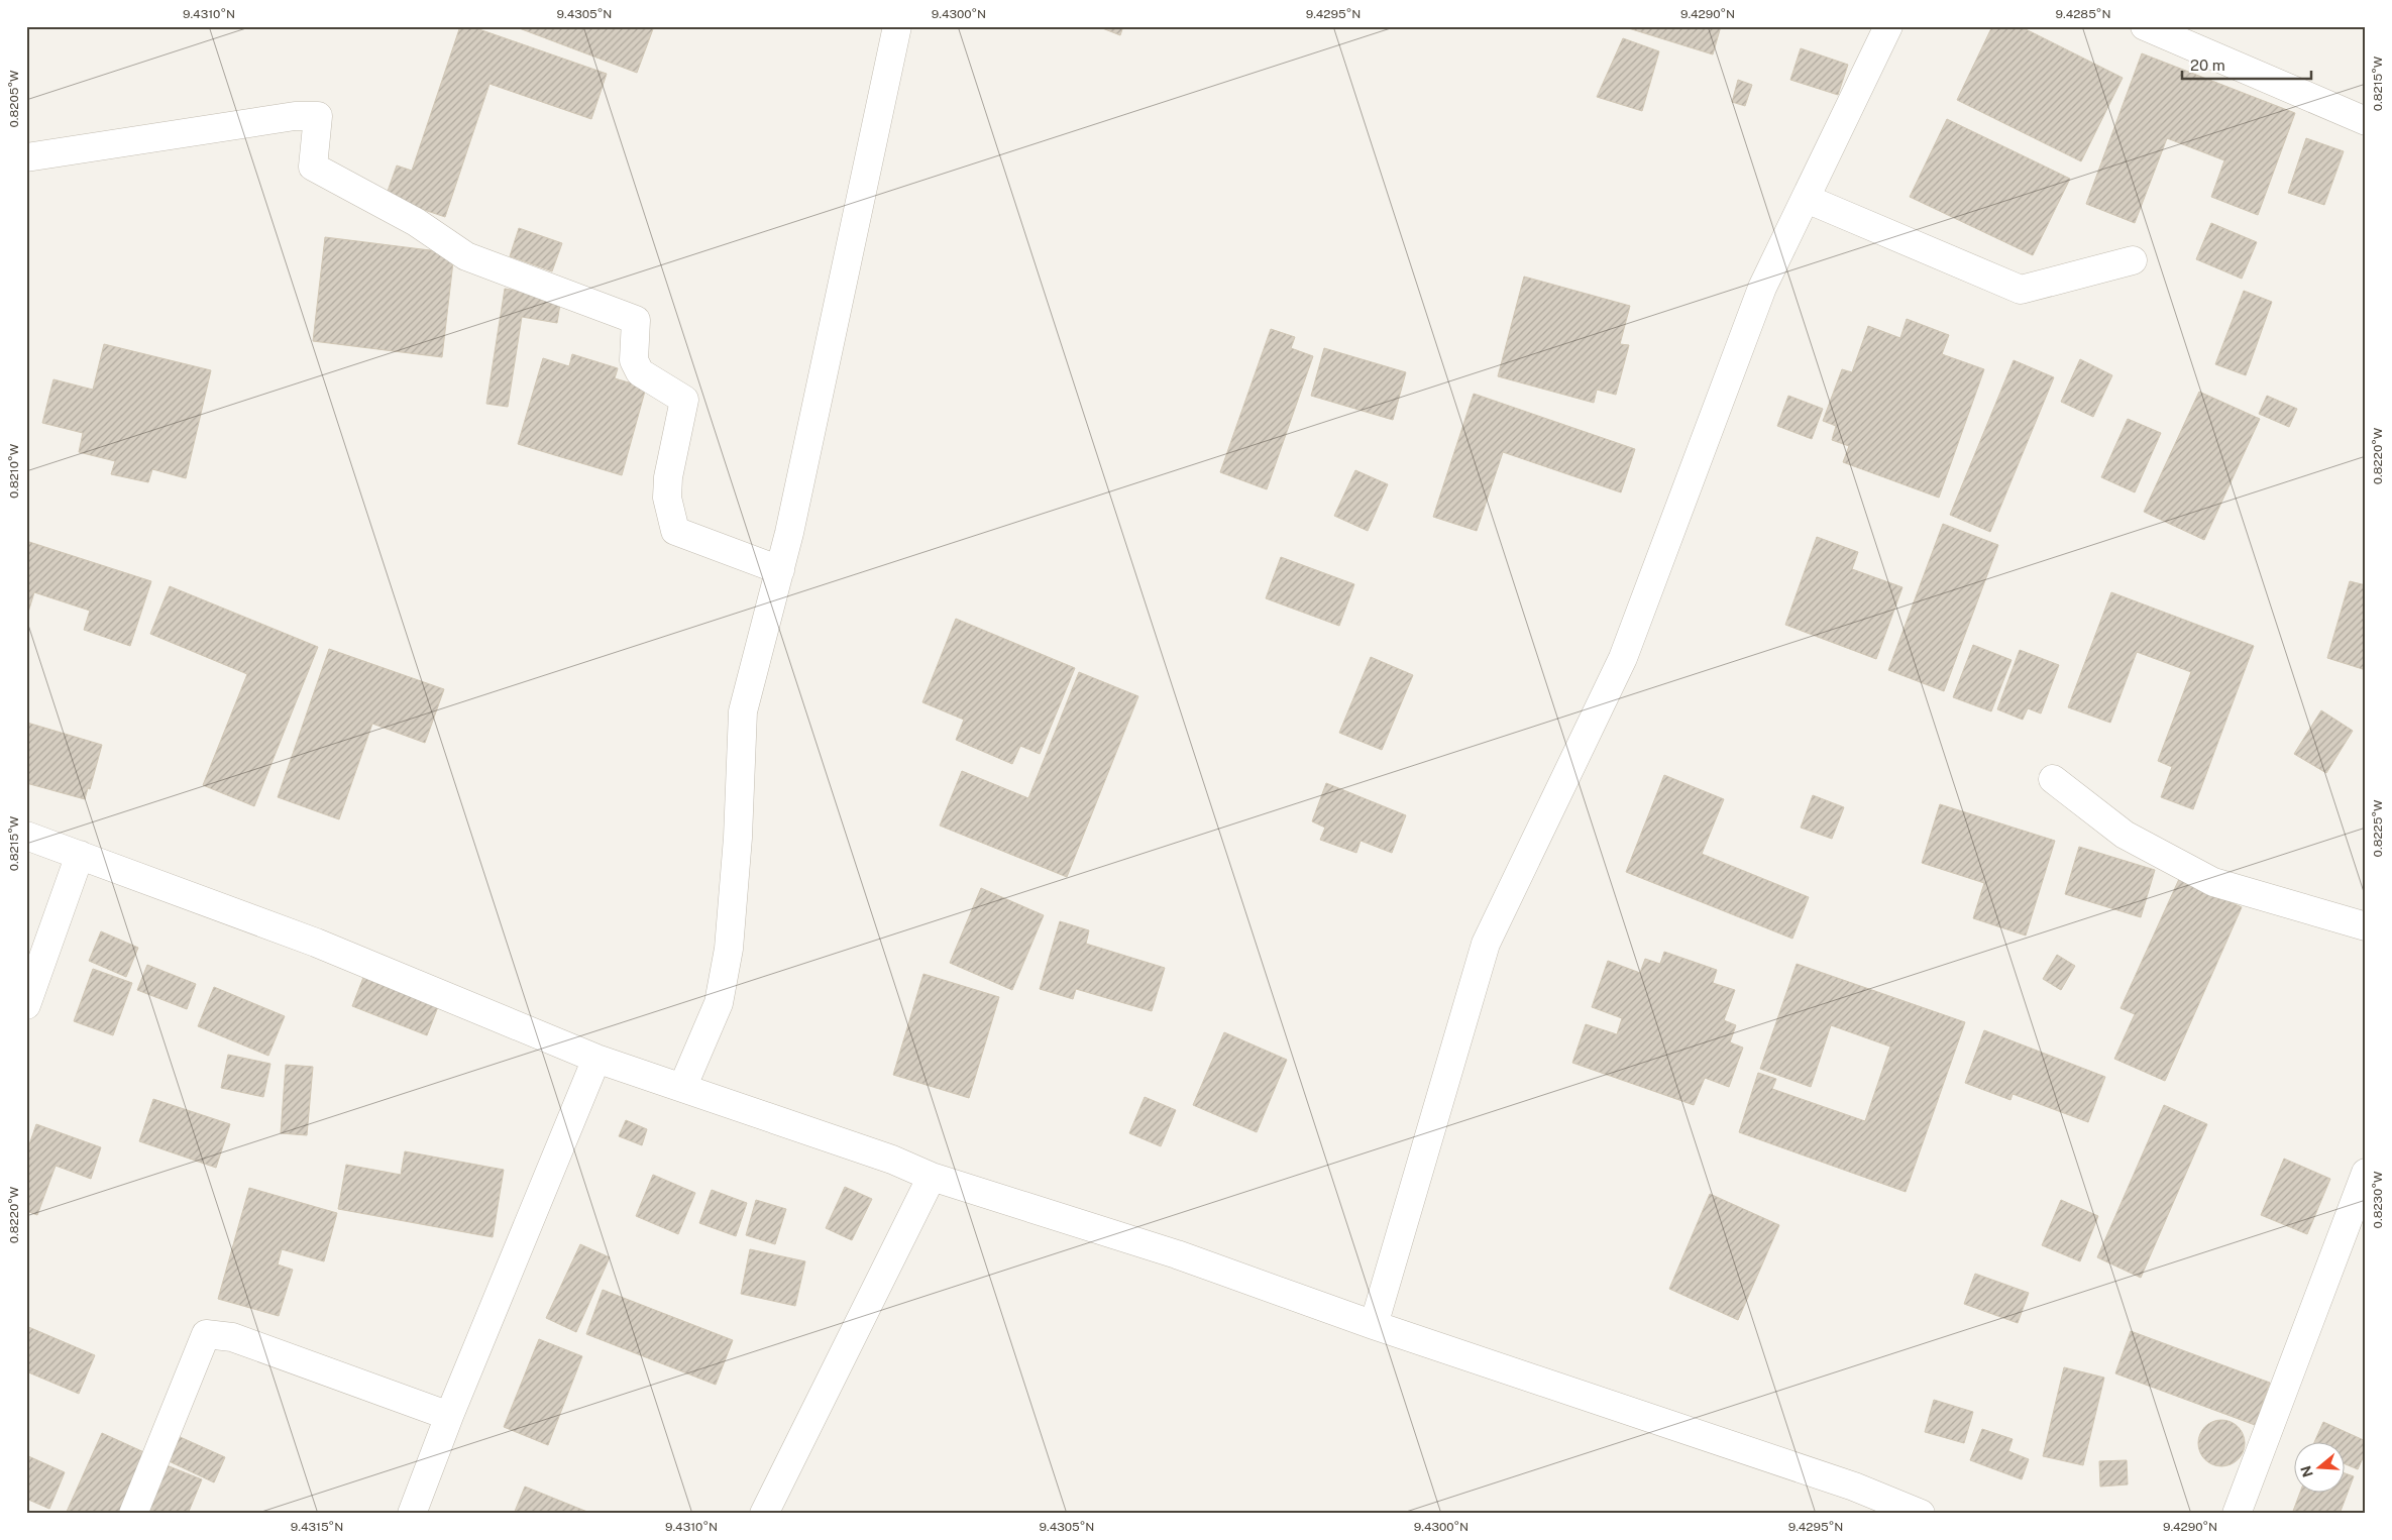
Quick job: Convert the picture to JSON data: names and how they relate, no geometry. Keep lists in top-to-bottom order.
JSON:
{
  "scale_bar": "20 m",
  "north": "left",
  "coordinates": [
    "9.4310°N",
    "9.4305°N",
    "9.4300°N",
    "9.4295°N",
    "9.4290°N",
    "9.4285°N",
    "0.8215°W",
    "0.8205°W",
    "0.8220°W",
    "0.8210°W",
    "0.8225°W",
    "0.8230°W",
    "9.4315°N"
  ]
}
